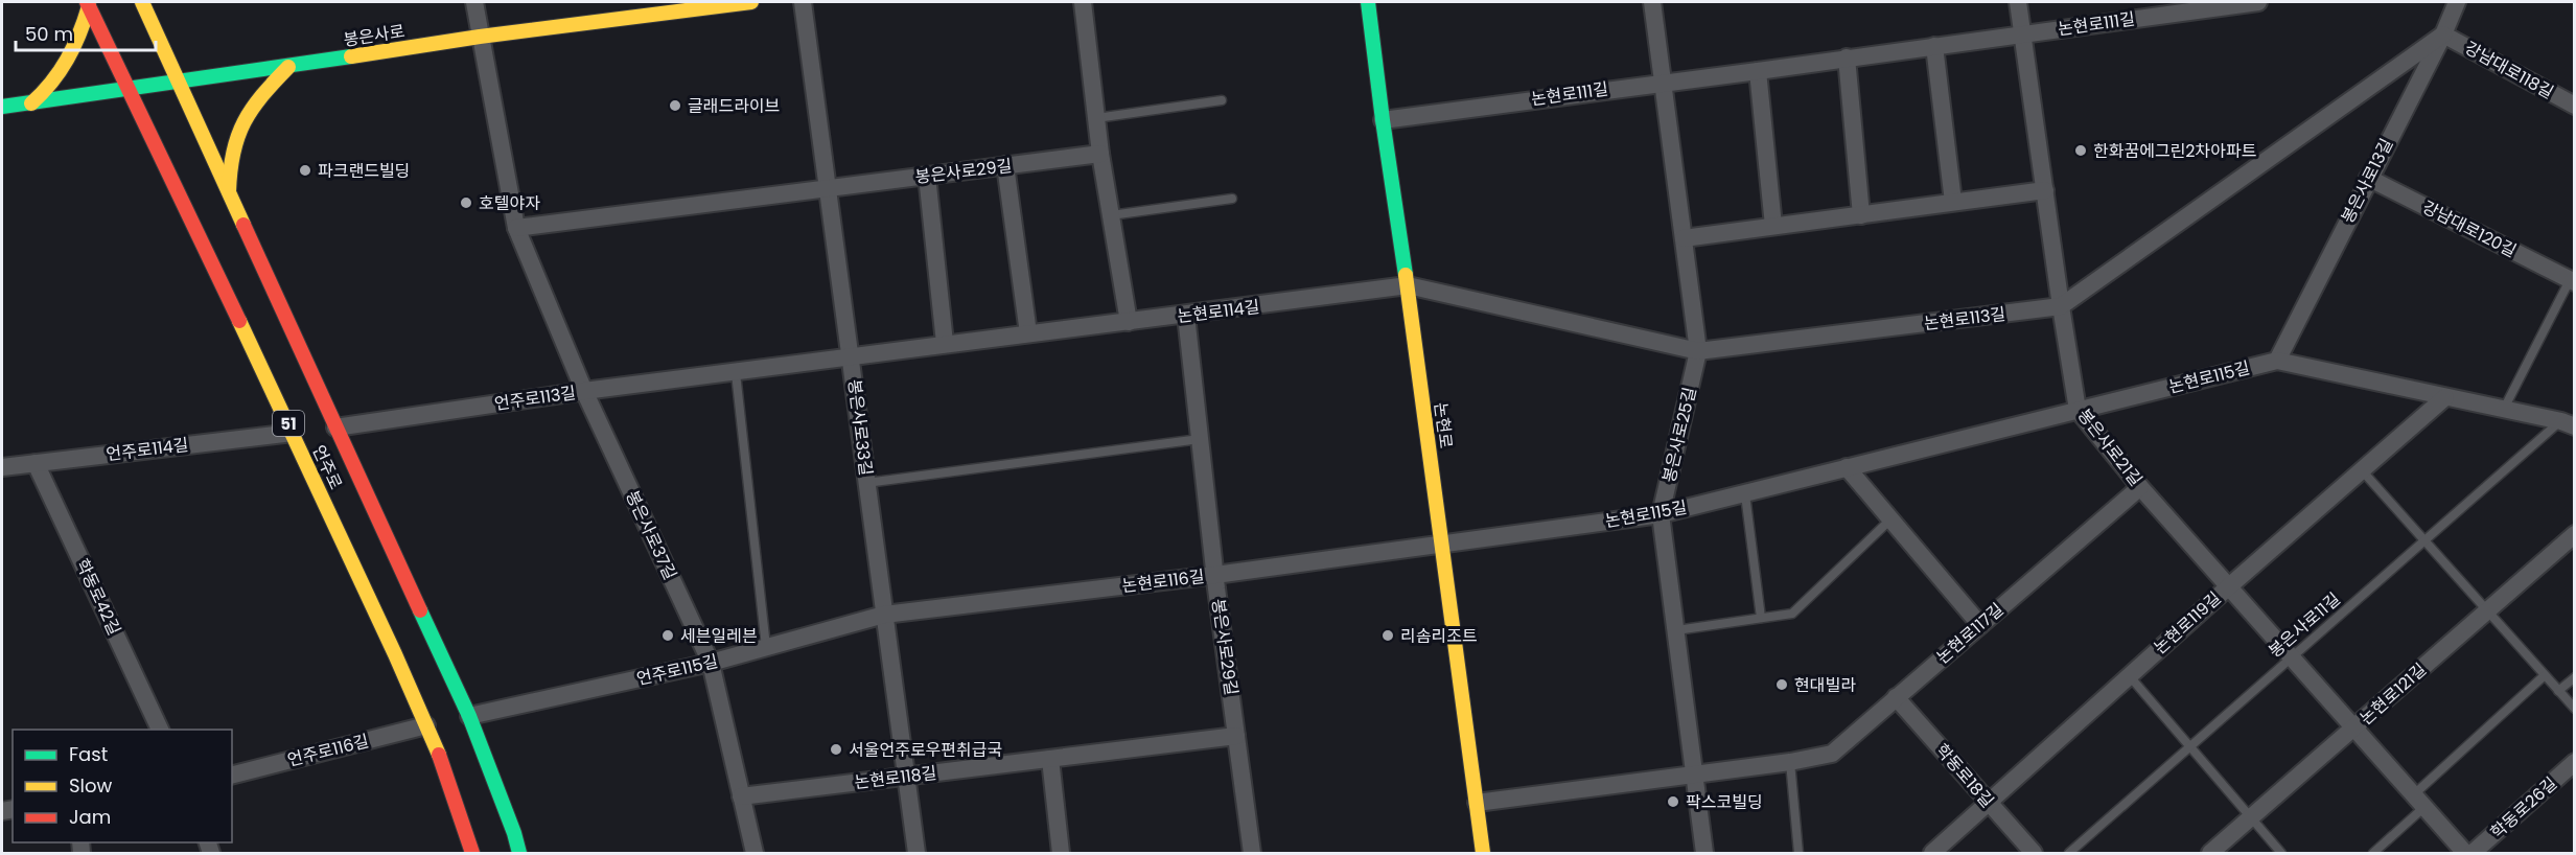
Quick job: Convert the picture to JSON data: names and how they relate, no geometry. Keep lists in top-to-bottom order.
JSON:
{
  "streets": {
    "main road": [
      "봉은사로",
      "51",
      "논현로",
      "언주로"
    ],
    "street": [
      "논현로111길",
      "강남대로118길",
      "봉은사로29길",
      "봉은사로13길",
      "강남대로120길",
      "논현로114길",
      "논현로113길",
      "논현로115길",
      "언주로113길",
      "봉은사로33길",
      "봉은사로25길",
      "봉은사로21길",
      "언주로114길",
      "봉은사로37길",
      "논현로116길",
      "학동로42길",
      "논현로119길",
      "논현로117길",
      "언주로115길",
      "논현로121길",
      "언주로116길",
      "학동로18길",
      "논현로118길",
      "학동로26길"
    ],
    "lane": ["봉은사로11길"]
  },
  "crossings": [
    ["논현로111길", "논현로"],
    ["논현로111길", "봉은사로25길"],
    ["논현로111길", "봉은사로21길"],
    ["봉은사로", "언주로"],
    ["봉은사로", "봉은사로37길"],
    ["강남대로118길", "봉은사로13길"],
    ["강남대로118길", "논현로113길"],
    ["봉은사로29길", "논현로114길"],
    ["봉은사로29길", "봉은사로33길"],
    ["봉은사로29길", "논현로116길"],
    ["봉은사로29길", "논현로118길"],
    ["봉은사로13길", "강남대로120길"],
    ["봉은사로13길", "논현로113길"],
    ["봉은사로13길", "논현로115길"],
    ["강남대로120길", "논현로115길"],
    ["논현로114길", "논현로113길"],
    ["논현로114길", "언주로113길"],
    ["논현로114길", "논현로"],
    ["논현로114길", "봉은사로33길"],
    ["논현로113길", "논현로"],
    ["논현로113길", "봉은사로25길"],
    ["논현로113길", "봉은사로21길"],
    ["논현로115길", "논현로"],
    ["논현로115길", "봉은사로25길"],
    ["논현로115길", "봉은사로21길"],
    ["논현로115길", "논현로116길"],
    ["논현로115길", "논현로119길"],
    ["논현로115길", "봉은사로11길"],
    ["언주로113길", "봉은사로33길"],
    ["언주로113길", "언주로"],
    ["언주로113길", "봉은사로37길"],
    ["논현로", "논현로116길"],
    ["논현로", "논현로117길"],
    ["봉은사로33길", "논현로116길"],
    ["봉은사로33길", "언주로115길"],
    ["봉은사로33길", "논현로118길"],
    ["봉은사로25길", "논현로117길"],
    ["봉은사로21길", "논현로119길"],
    ["봉은사로21길", "봉은사로11길"],
    ["봉은사로21길", "논현로117길"],
    ["봉은사로21길", "논현로121길"],
    ["언주로114길", "언주로"],
    ["언주로114길", "학동로42길"],
    ["언주로", "언주로115길"],
    ["언주로", "언주로116길"],
    ["봉은사로37길", "언주로115길"],
    ["봉은사로37길", "논현로118길"],
    ["논현로116길", "언주로115길"],
    ["논현로119길", "학동로18길"],
    ["논현로117길", "학동로18길"]
  ],
  "places": [
    "글래드라이브",
    "한화꿈에그린2차아파트",
    "파크랜드빌딩",
    "호텔야자",
    "세븐일레븐",
    "리솜리조트",
    "현대빌라",
    "서울언주로우편취급국",
    "팍스코빌딩"
  ],
  "legend": ["Fast", "Slow", "Jam"],
  "scale_bar": "50 m"
}
